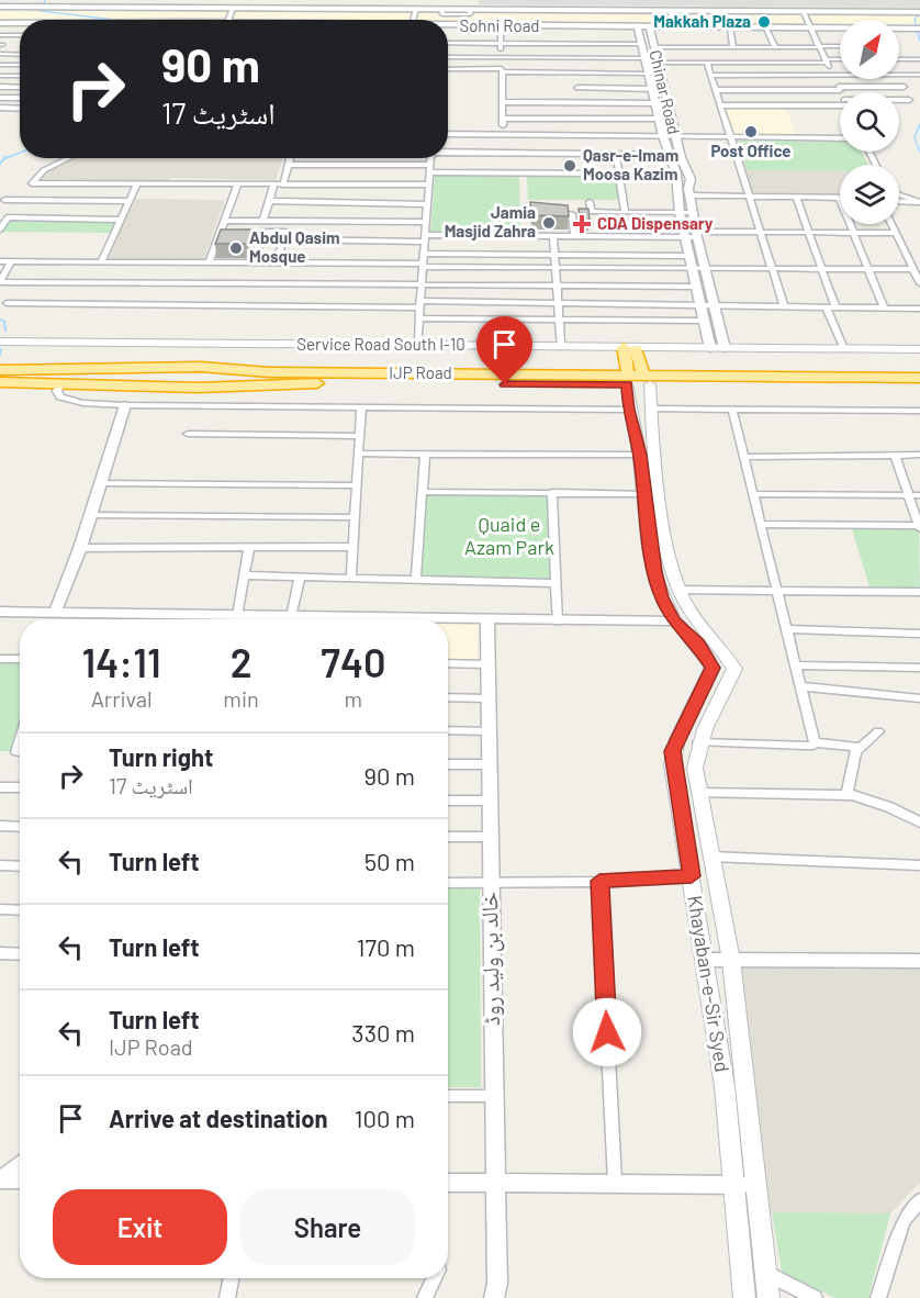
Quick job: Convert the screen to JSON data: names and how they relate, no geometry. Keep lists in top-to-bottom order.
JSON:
{
  "streets": {
    "highway": ["IJP Road"],
    "main road": ["Service Road South I-10", "Khayaban-e-Sir Syed"],
    "street": ["Sohni Road", "Chinar Road", "خالد بن ولید روڈ"]
  },
  "crossings": [
    ["Sohni Road", "Chinar Road"],
    ["Chinar Road", "Service Road South I-10"],
    ["IJP Road", "Khayaban-e-Sir Syed"]
  ],
  "parks": ["Quaid e Azam Park"],
  "places": {
    "other": [
      "Makkah Plaza",
      "Post Office",
      "Qasr-e-Imam Moosa Kazim",
      "Jamia Masjid Zahra",
      "Abdul Qasim Mosque"
    ],
    "health": ["CDA Dispensary"]
  },
  "north": "top right",
  "page": {
    "turn": ["90 m", "اسٹریٹ 17"],
    "eta": [
      "14:11",
      "Arrival",
      "2",
      "min",
      "740",
      "m"
    ],
    "list": [
      {
        "name": "Turn right",
        "note": "اسٹریٹ 17",
        "value": "90 m"
      },
      {
        "name": "Turn left",
        "value": "50 m"
      },
      {
        "name": "Turn left",
        "value": "170 m"
      },
      {
        "name": "Turn left",
        "note": "IJP Road",
        "value": "330 m"
      },
      {
        "name": "Arrive at destination",
        "value": "100 m"
      }
    ],
    "buttons": ["Exit", "Share"]
  }
}
